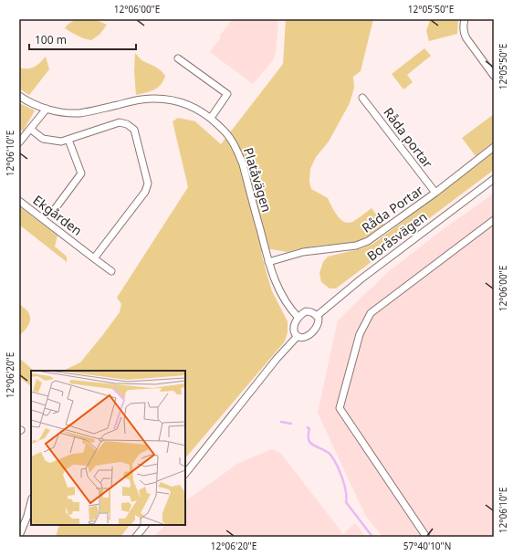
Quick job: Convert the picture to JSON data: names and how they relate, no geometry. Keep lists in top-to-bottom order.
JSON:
{
  "streets": {
    "street": [
      "Råda portar",
      "Platåvägen",
      "Råda Portar",
      "Ekgården",
      "Boråsvägen"
    ]
  },
  "crossings": [
    ["Råda portar", "Råda Portar"],
    ["Platåvägen", "Råda Portar"],
    ["Platåvägen", "Boråsvägen"]
  ],
  "scale_bar": "100 m",
  "coordinates": [
    "12°06'00\"E",
    "12°05'50\"E",
    "12°06'10\"E",
    "12°06'20\"E",
    "57°40'10\"N"
  ]
}
